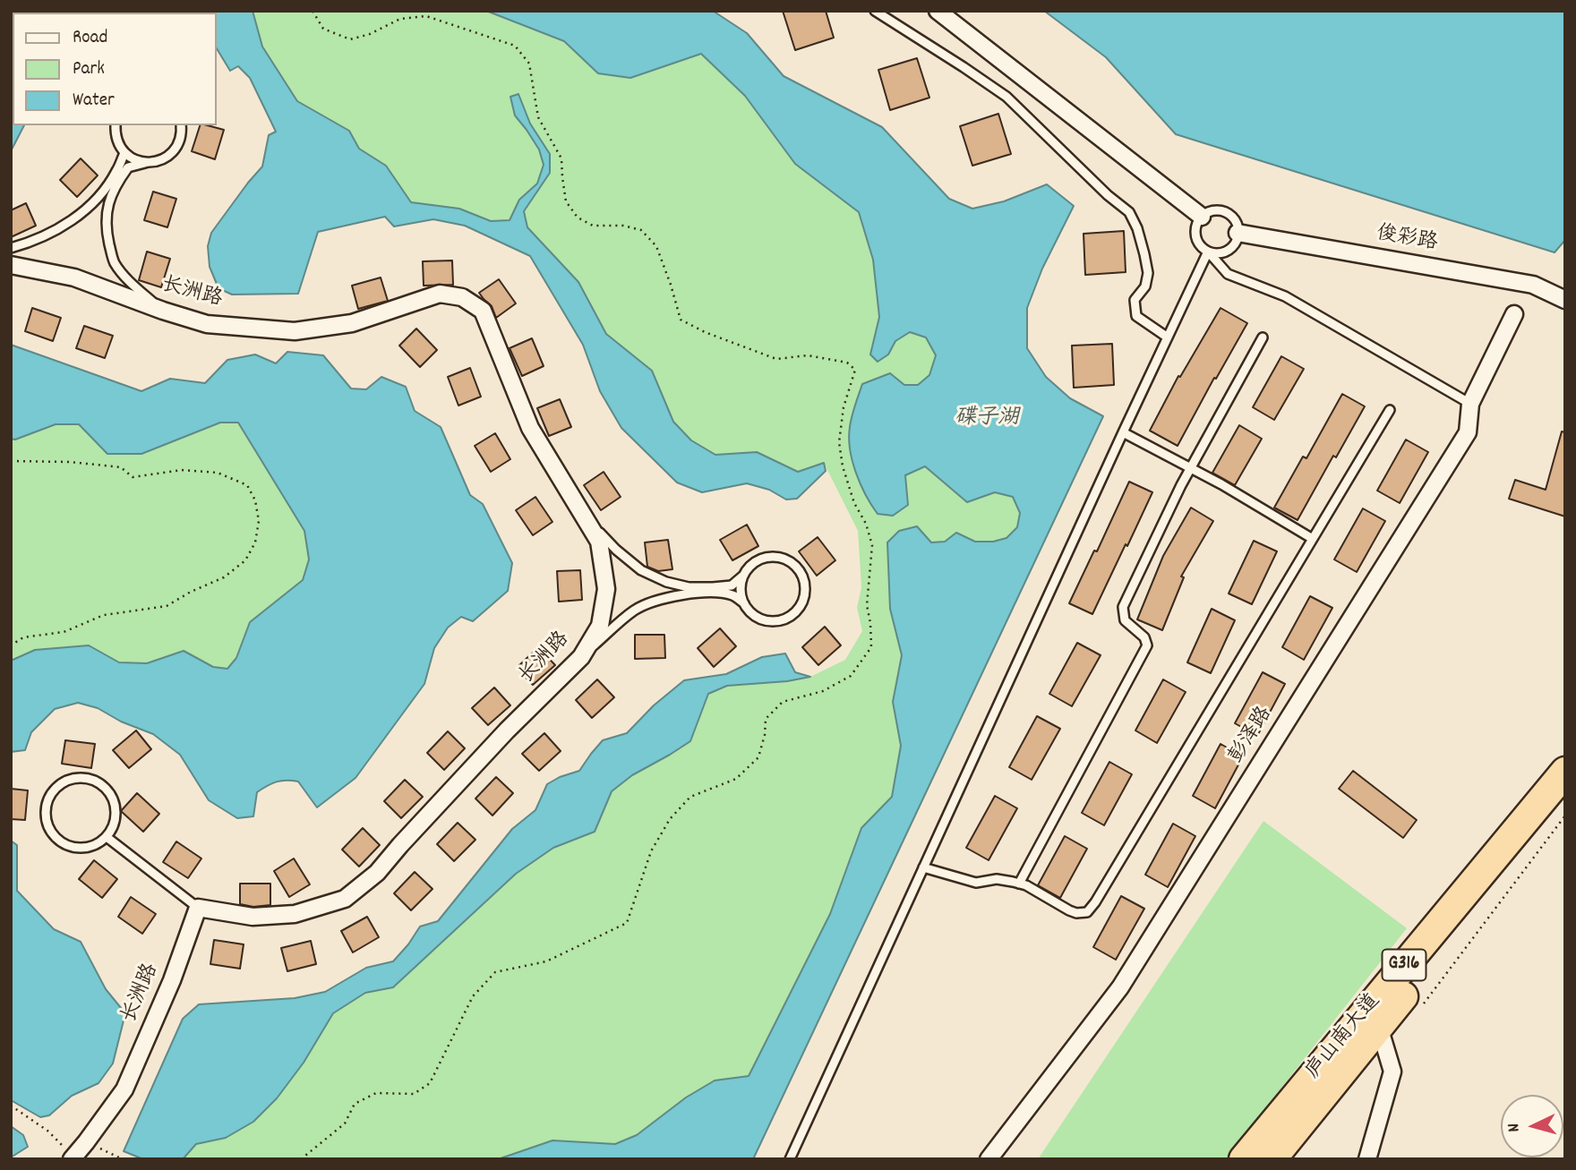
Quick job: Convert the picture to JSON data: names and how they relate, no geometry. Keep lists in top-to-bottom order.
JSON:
{
  "streets": {
    "highway": ["G316", "庐山南大道"],
    "street": ["俊彩路", "长洲路", "彭泽路"]
  },
  "water": ["碟子湖"],
  "legend": ["Road", "Park", "Water"],
  "north": "left"
}
